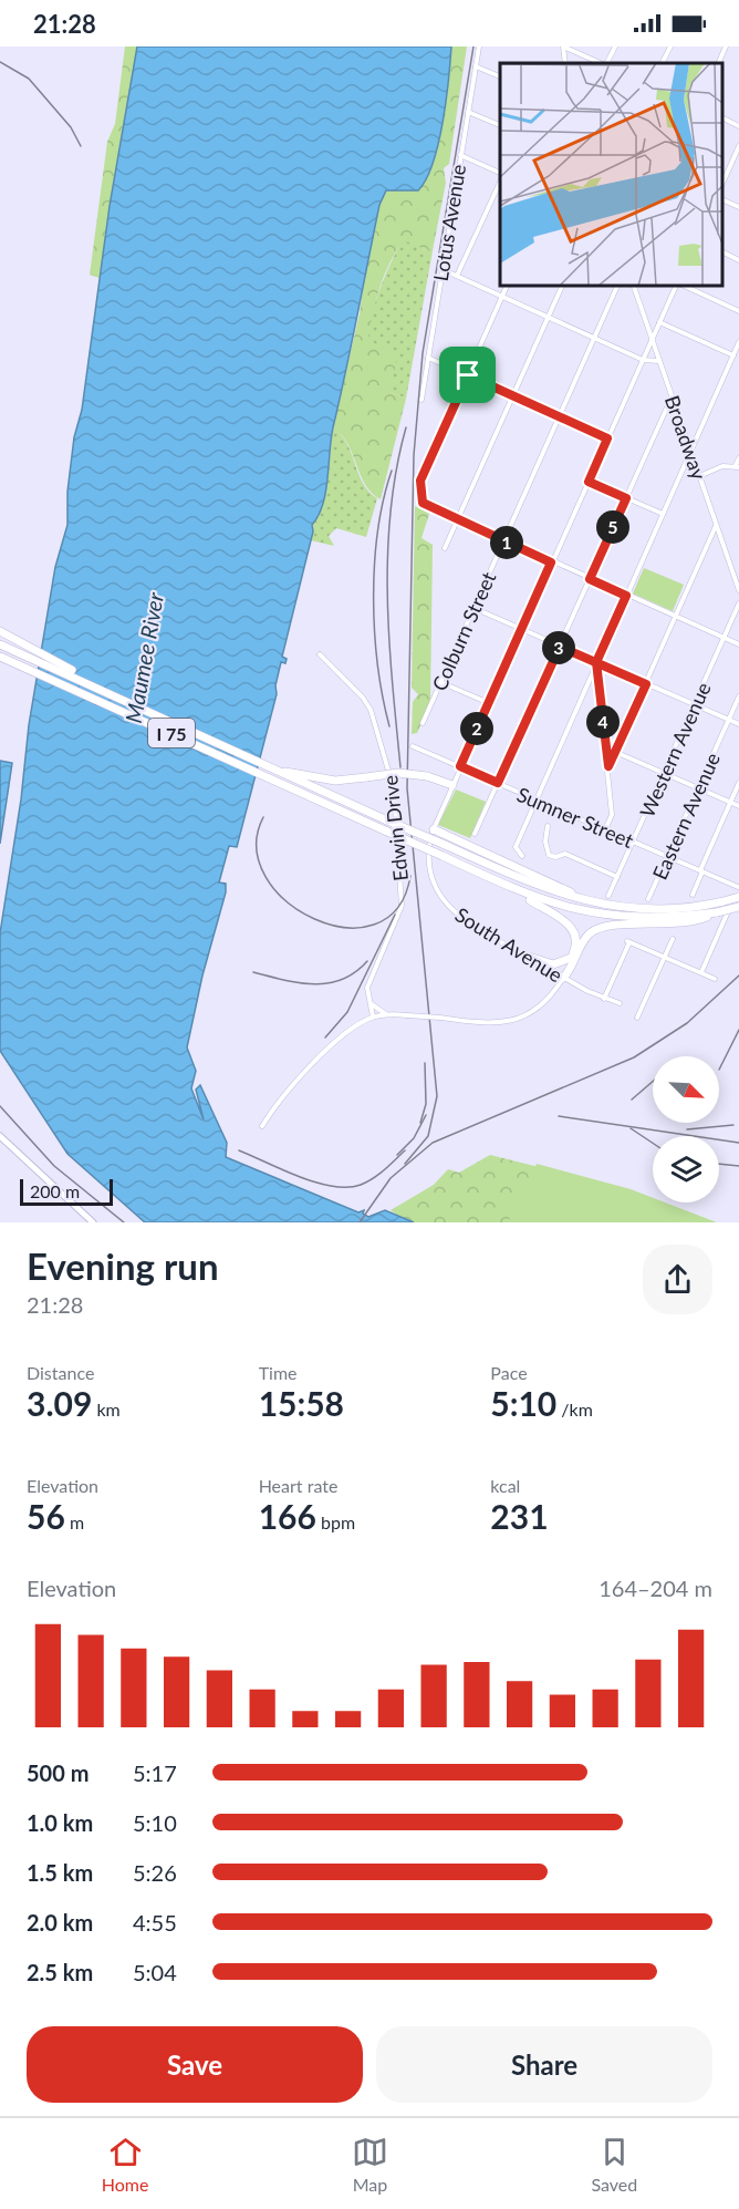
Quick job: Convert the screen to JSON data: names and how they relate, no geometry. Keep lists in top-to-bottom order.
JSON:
{
  "streets": {
    "highway": ["I 75"],
    "street": [
      "Lotus Avenue",
      "Broadway",
      "Colburn Street",
      "Western Avenue",
      "Eastern Avenue",
      "Sumner Street",
      "Edwin Drive",
      "South Avenue"
    ]
  },
  "crossings": [
    ["Broadway", "South Avenue"],
    ["Western Avenue", "Sumner Street"],
    ["Eastern Avenue", "Sumner Street"],
    ["Sumner Street", "South Avenue"]
  ],
  "water": ["Maumee River"],
  "scale_bar": "200 m",
  "north": "bottom right",
  "page": {
    "status": "21:28",
    "pins": [
      "5",
      "1",
      "3",
      "4",
      "2"
    ],
    "scale": "200 m",
    "heading": ["Evening run", "21:28"],
    "stats": [
      ["Distance", "3.09 km"],
      ["Time", "15:58"],
      ["Pace", "5:10 /km"],
      ["Elevation", "56 m"],
      ["Heart rate", "166 bpm"],
      ["kcal", "231"]
    ],
    "chart": ["Elevation", "164–204 m"],
    "list": [
      {
        "name": "500 m",
        "note": "5:17"
      },
      {
        "name": "1.0 km",
        "note": "5:10"
      },
      {
        "name": "1.5 km",
        "note": "5:26"
      },
      {
        "name": "2.0 km",
        "note": "4:55"
      },
      {
        "name": "2.5 km",
        "note": "5:04"
      }
    ],
    "buttons": ["Save", "Share"],
    "tabs": ["Home", "Map", "Saved"]
  }
}
